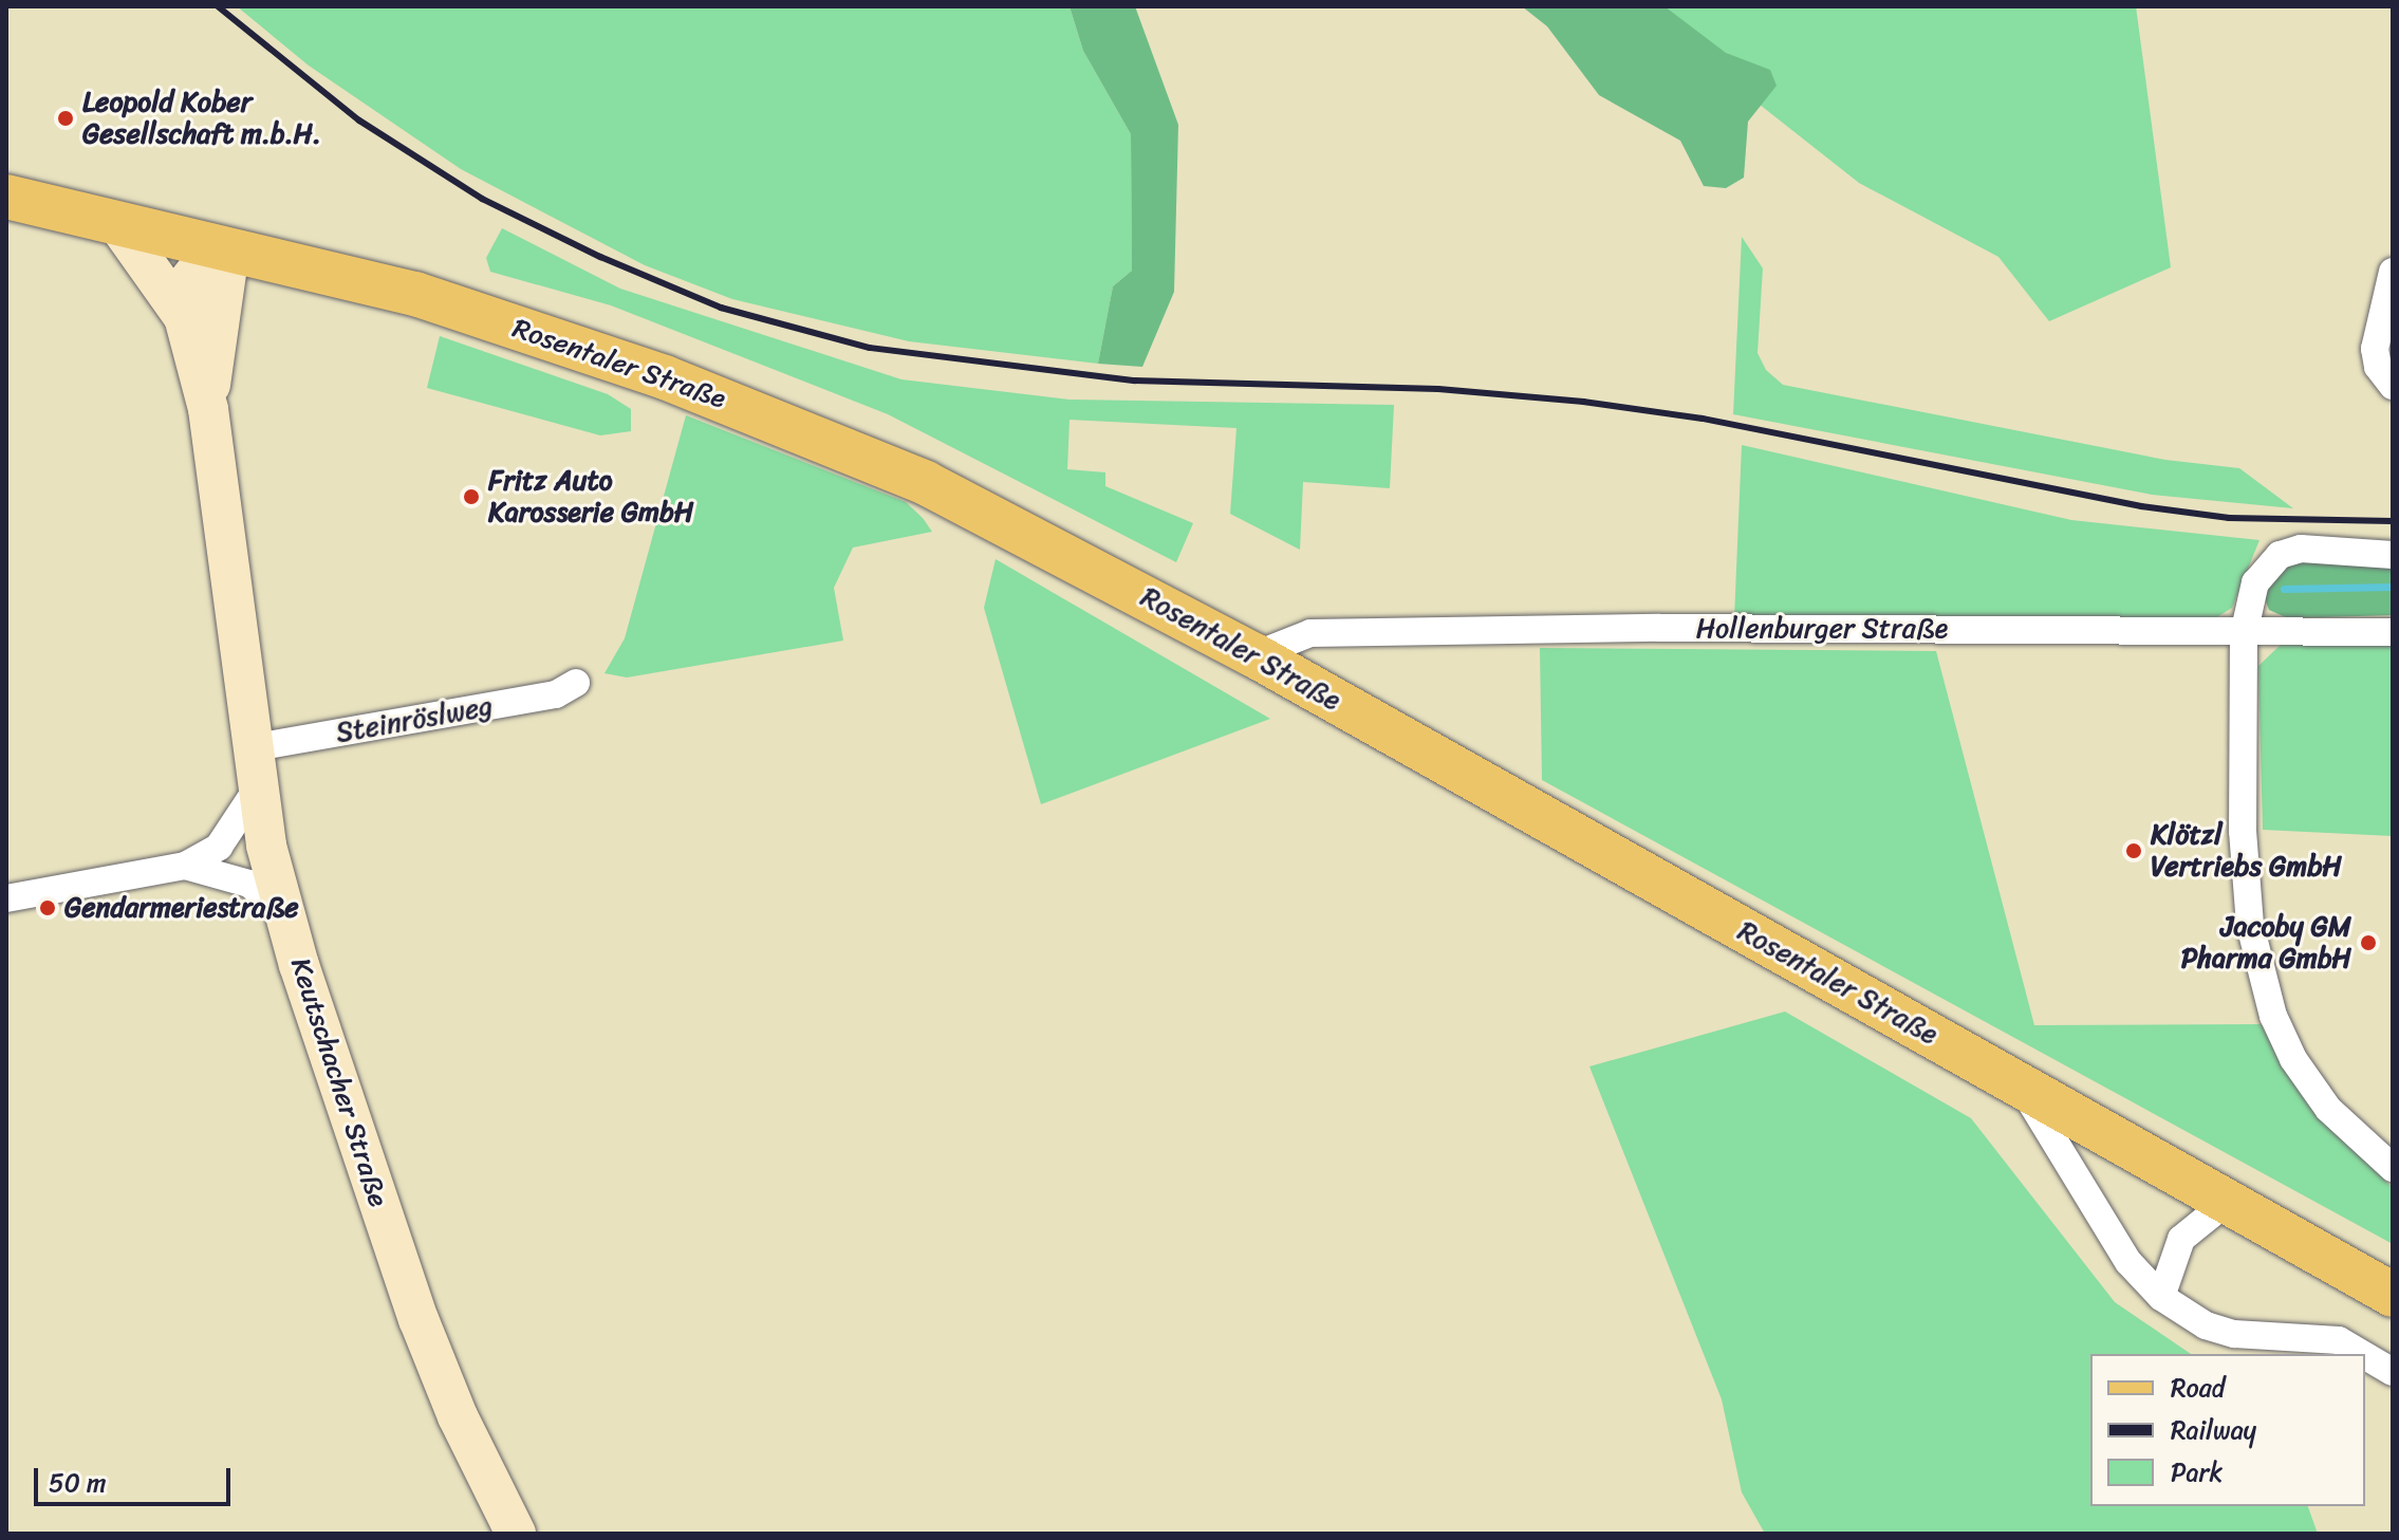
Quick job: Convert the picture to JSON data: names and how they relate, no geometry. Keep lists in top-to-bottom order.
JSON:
{
  "streets": {
    "main road": ["Rosentaler Straße", "Keutschacher Straße"],
    "street": ["Hollenburger Straße", "Steinröslweg"]
  },
  "crossings": [
    ["Rosentaler Straße", "Hollenburger Straße"],
    ["Steinröslweg", "Keutschacher Straße"]
  ],
  "places": [
    "Leopold Kober Gesellschaft m.b.H.",
    "Fritz Auto Karosserie GmbH",
    "Klötzl Vertriebs GmbH",
    "Gendarmeriestraße",
    "Jacoby GM Pharma GmbH"
  ],
  "legend": ["Road", "Railway", "Park"],
  "scale_bar": "50 m"
}
